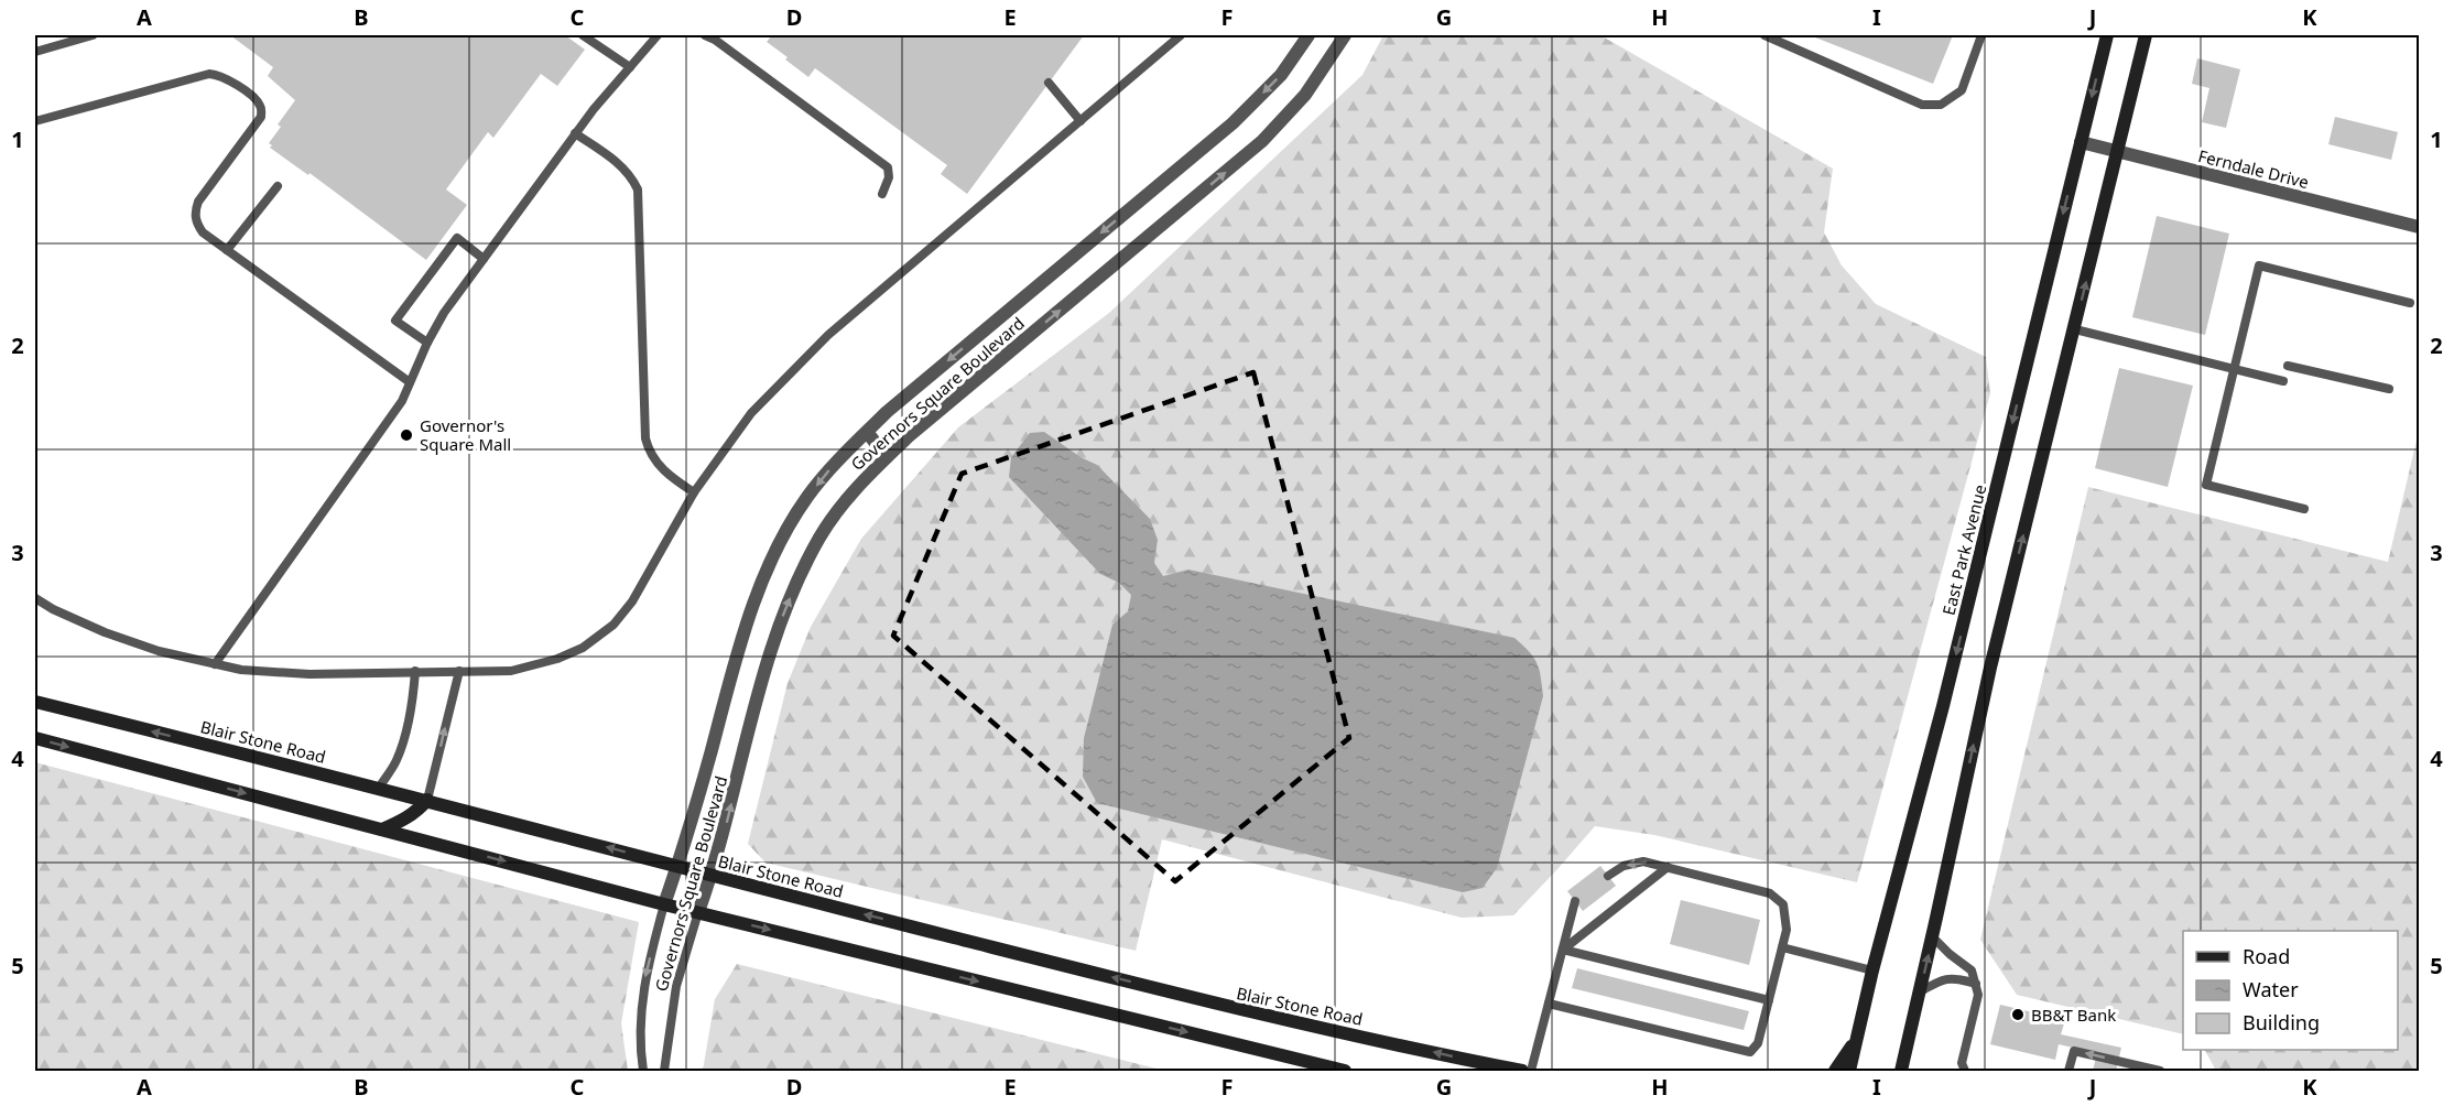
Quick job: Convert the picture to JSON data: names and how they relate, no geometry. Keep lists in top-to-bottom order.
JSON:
{
  "streets": {
    "main road": ["East Park Avenue", "Blair Stone Road"],
    "street": ["Ferndale Drive", "Governors Square Boulevard"]
  },
  "crossings": [
    ["Ferndale Drive", "East Park Avenue"],
    ["Governors Square Boulevard", "Blair Stone Road"]
  ],
  "places": ["Governor's Square Mall", "BB&T Bank"],
  "legend": ["Road", "Water", "Building"],
  "grid": {
    "columns": [
      "A",
      "B",
      "C",
      "D",
      "E",
      "F",
      "G",
      "H",
      "I",
      "J",
      "K"
    ],
    "rows": [
      "1",
      "2",
      "3",
      "4",
      "5"
    ]
  }
}
